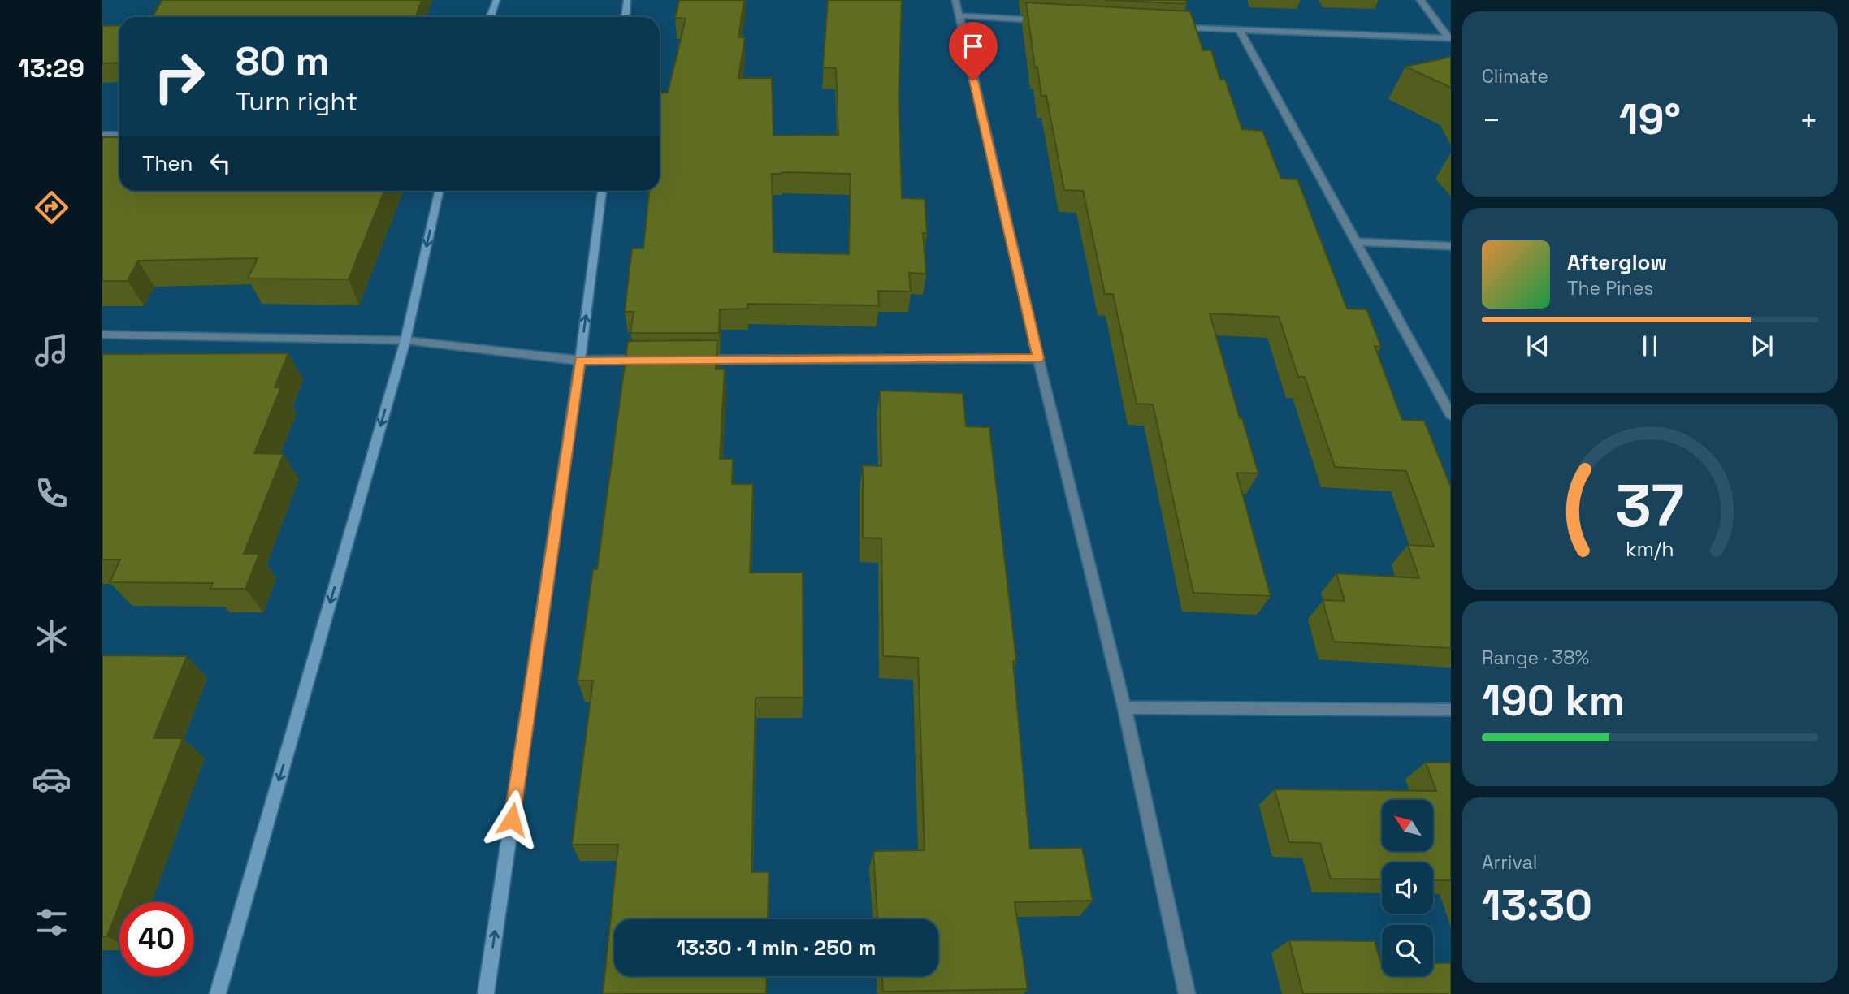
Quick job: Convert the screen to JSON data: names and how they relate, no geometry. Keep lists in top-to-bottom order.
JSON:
{
  "north": "top left",
  "page": {
    "tabs": "13:29",
    "tile": [
      "Climate",
      ["Range · 38%", "190 km"],
      ["Arrival", "13:30"]
    ],
    "turn": ["80 m", "Turn right"],
    "heat": ["−", "19°", "+"],
    "then": "Then",
    "song": ["Afterglow", "The Pines"],
    "limit": "40",
    "trip": "13:30 · 1 min · 250 m",
    "gauge": ["37", "km/h"]
  }
}
